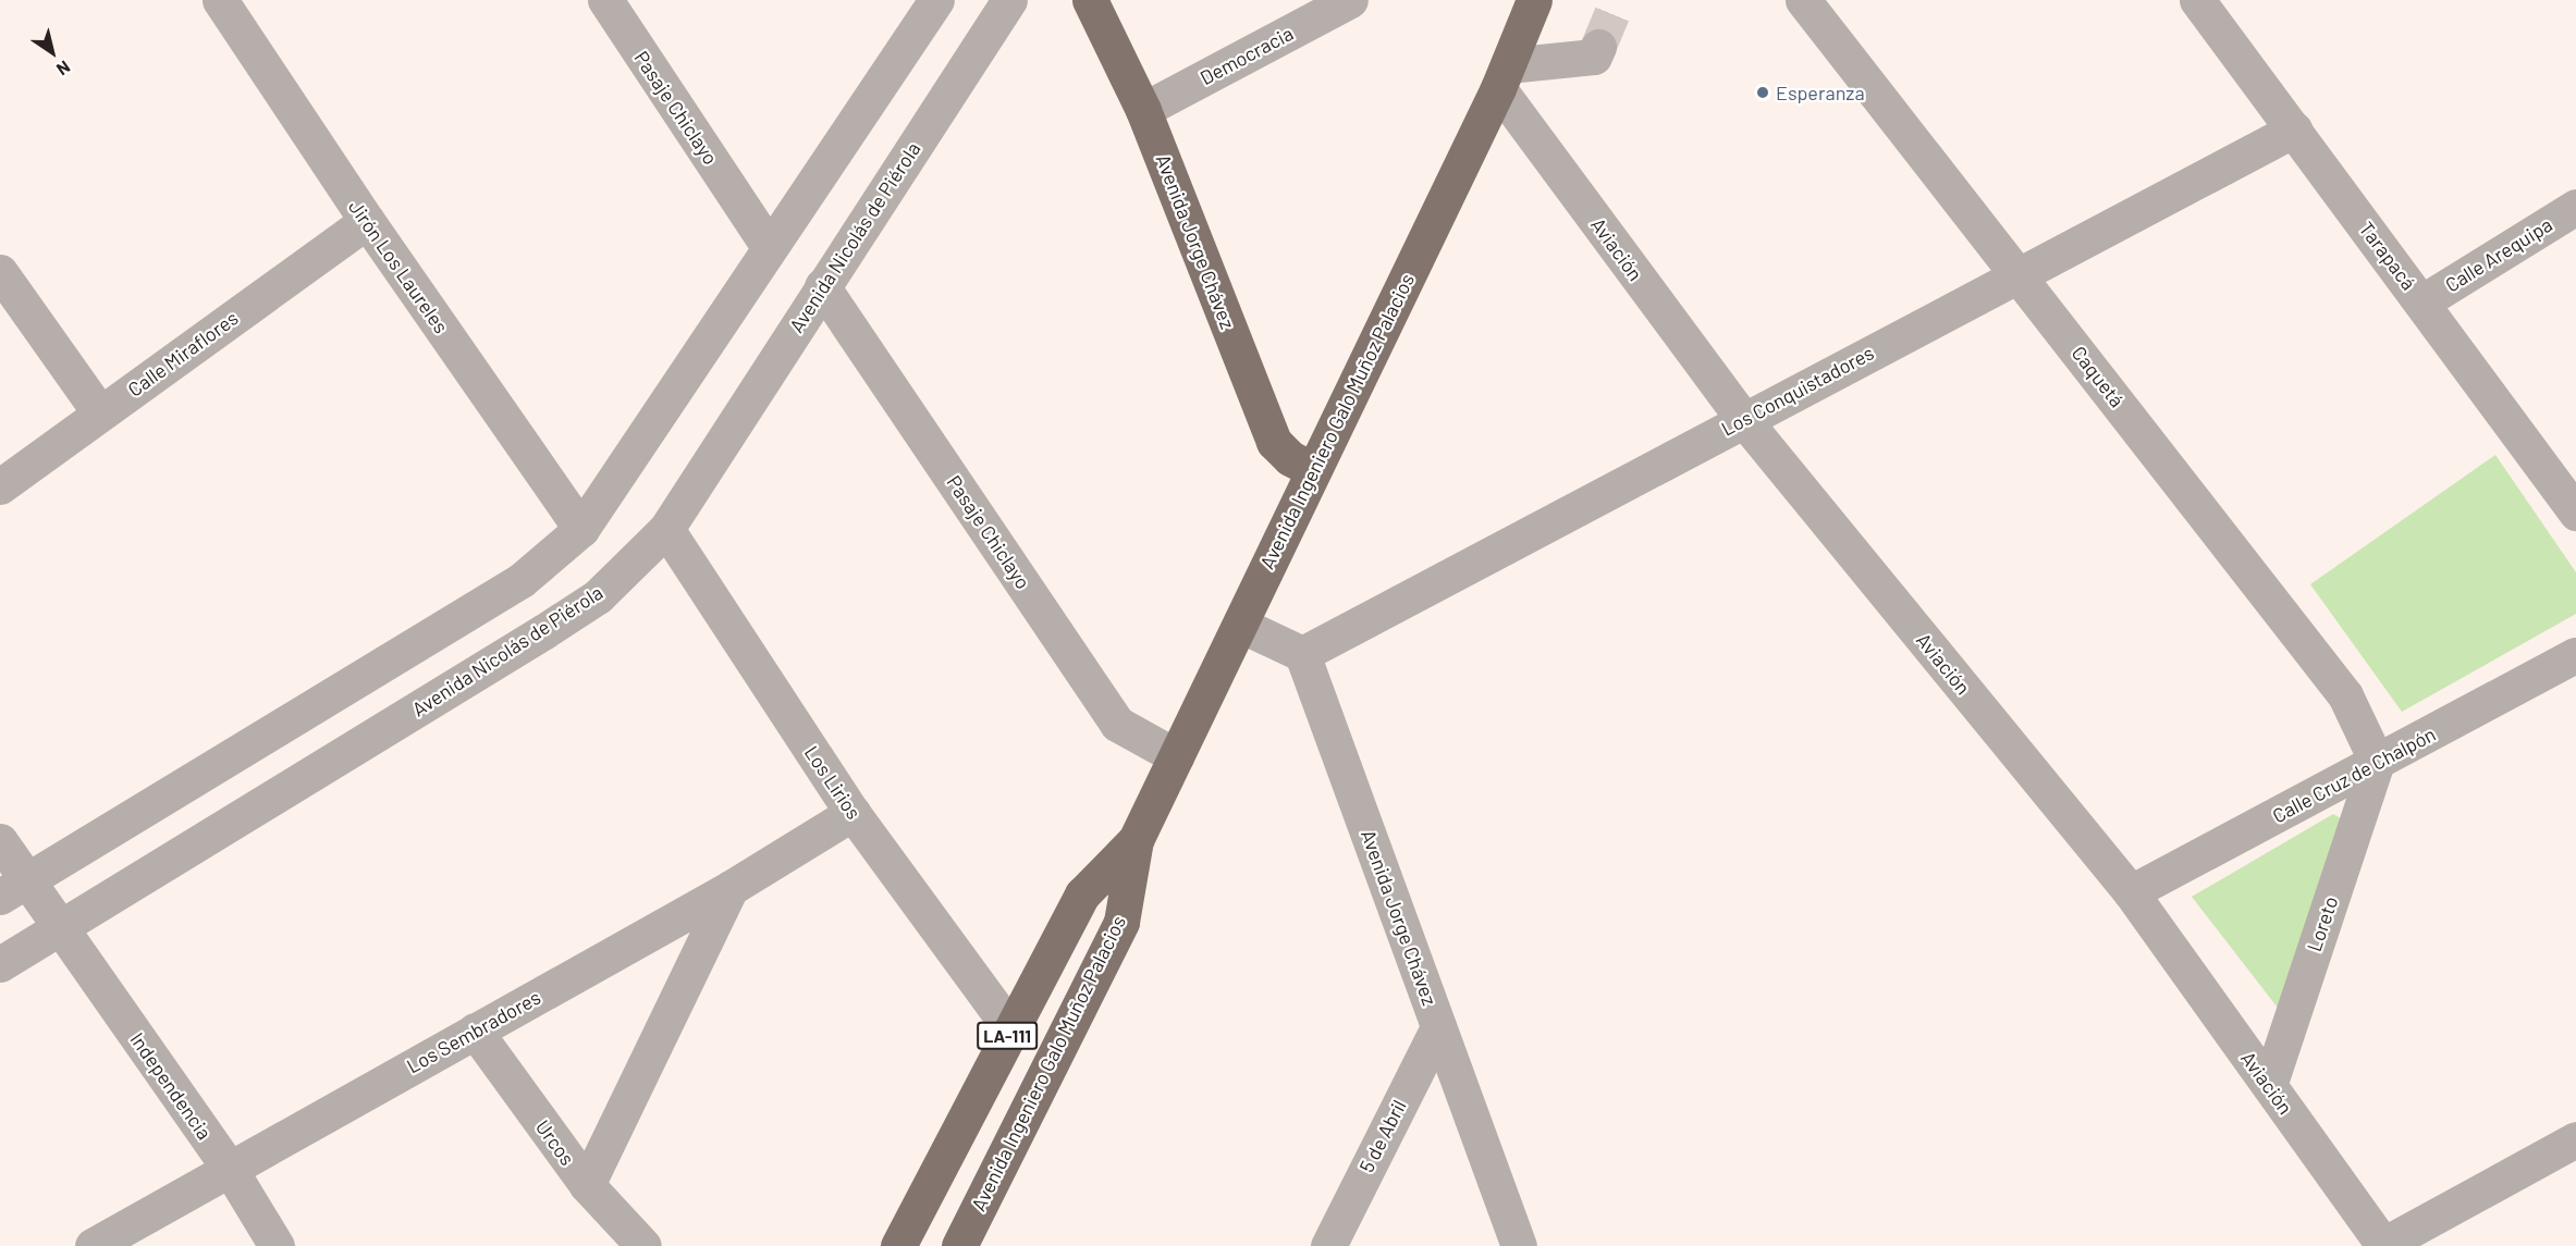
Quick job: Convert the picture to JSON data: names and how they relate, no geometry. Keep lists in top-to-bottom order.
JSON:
{
  "streets": {
    "main road": ["Avenida Jorge Chávez", "Avenida Ingeniero Galo Muñoz Palacios", "LA-111"],
    "street": [
      "Democracia",
      "Pasaje Chiclayo",
      "Avenida Nicolás de Piérola",
      "Aviación",
      "Calle Arequipa",
      "Tarapacá",
      "Jirón Los Laureles",
      "Calle Miraflores",
      "Caquetá",
      "Los Conquistadores",
      "Calle Cruz de Chalpón",
      "Los Lirios",
      "Loreto",
      "Los Sembradores",
      "Independencia",
      "5 de Abril",
      "Urcos"
    ]
  },
  "crossings": [
    ["Democracia", "Avenida Jorge Chávez"],
    ["Pasaje Chiclayo", "Avenida Nicolás de Piérola"],
    ["Pasaje Chiclayo", "Avenida Ingeniero Galo Muñoz Palacios"],
    ["Avenida Nicolás de Piérola", "Los Lirios"],
    ["Avenida Nicolás de Piérola", "Independencia"],
    ["Avenida Jorge Chávez", "Los Conquistadores"],
    ["Avenida Jorge Chávez", "Avenida Ingeniero Galo Muñoz Palacios"],
    ["Avenida Jorge Chávez", "5 de Abril"],
    ["Aviación", "Los Conquistadores"],
    ["Aviación", "Avenida Ingeniero Galo Muñoz Palacios"],
    ["Aviación", "Calle Cruz de Chalpón"],
    ["Aviación", "Loreto"],
    ["Calle Arequipa", "Tarapacá"],
    ["Tarapacá", "Los Conquistadores"],
    ["Jirón Los Laureles", "Calle Miraflores"],
    ["Caquetá", "Los Conquistadores"],
    ["Caquetá", "Calle Cruz de Chalpón"],
    ["Caquetá", "Loreto"],
    ["Avenida Ingeniero Galo Muñoz Palacios", "Los Lirios"],
    ["Calle Cruz de Chalpón", "Loreto"],
    ["Los Lirios", "Los Sembradores"],
    ["Los Sembradores", "Independencia"],
    ["Los Sembradores", "Urcos"]
  ],
  "places": ["Esperanza"],
  "north": "bottom right"
}
